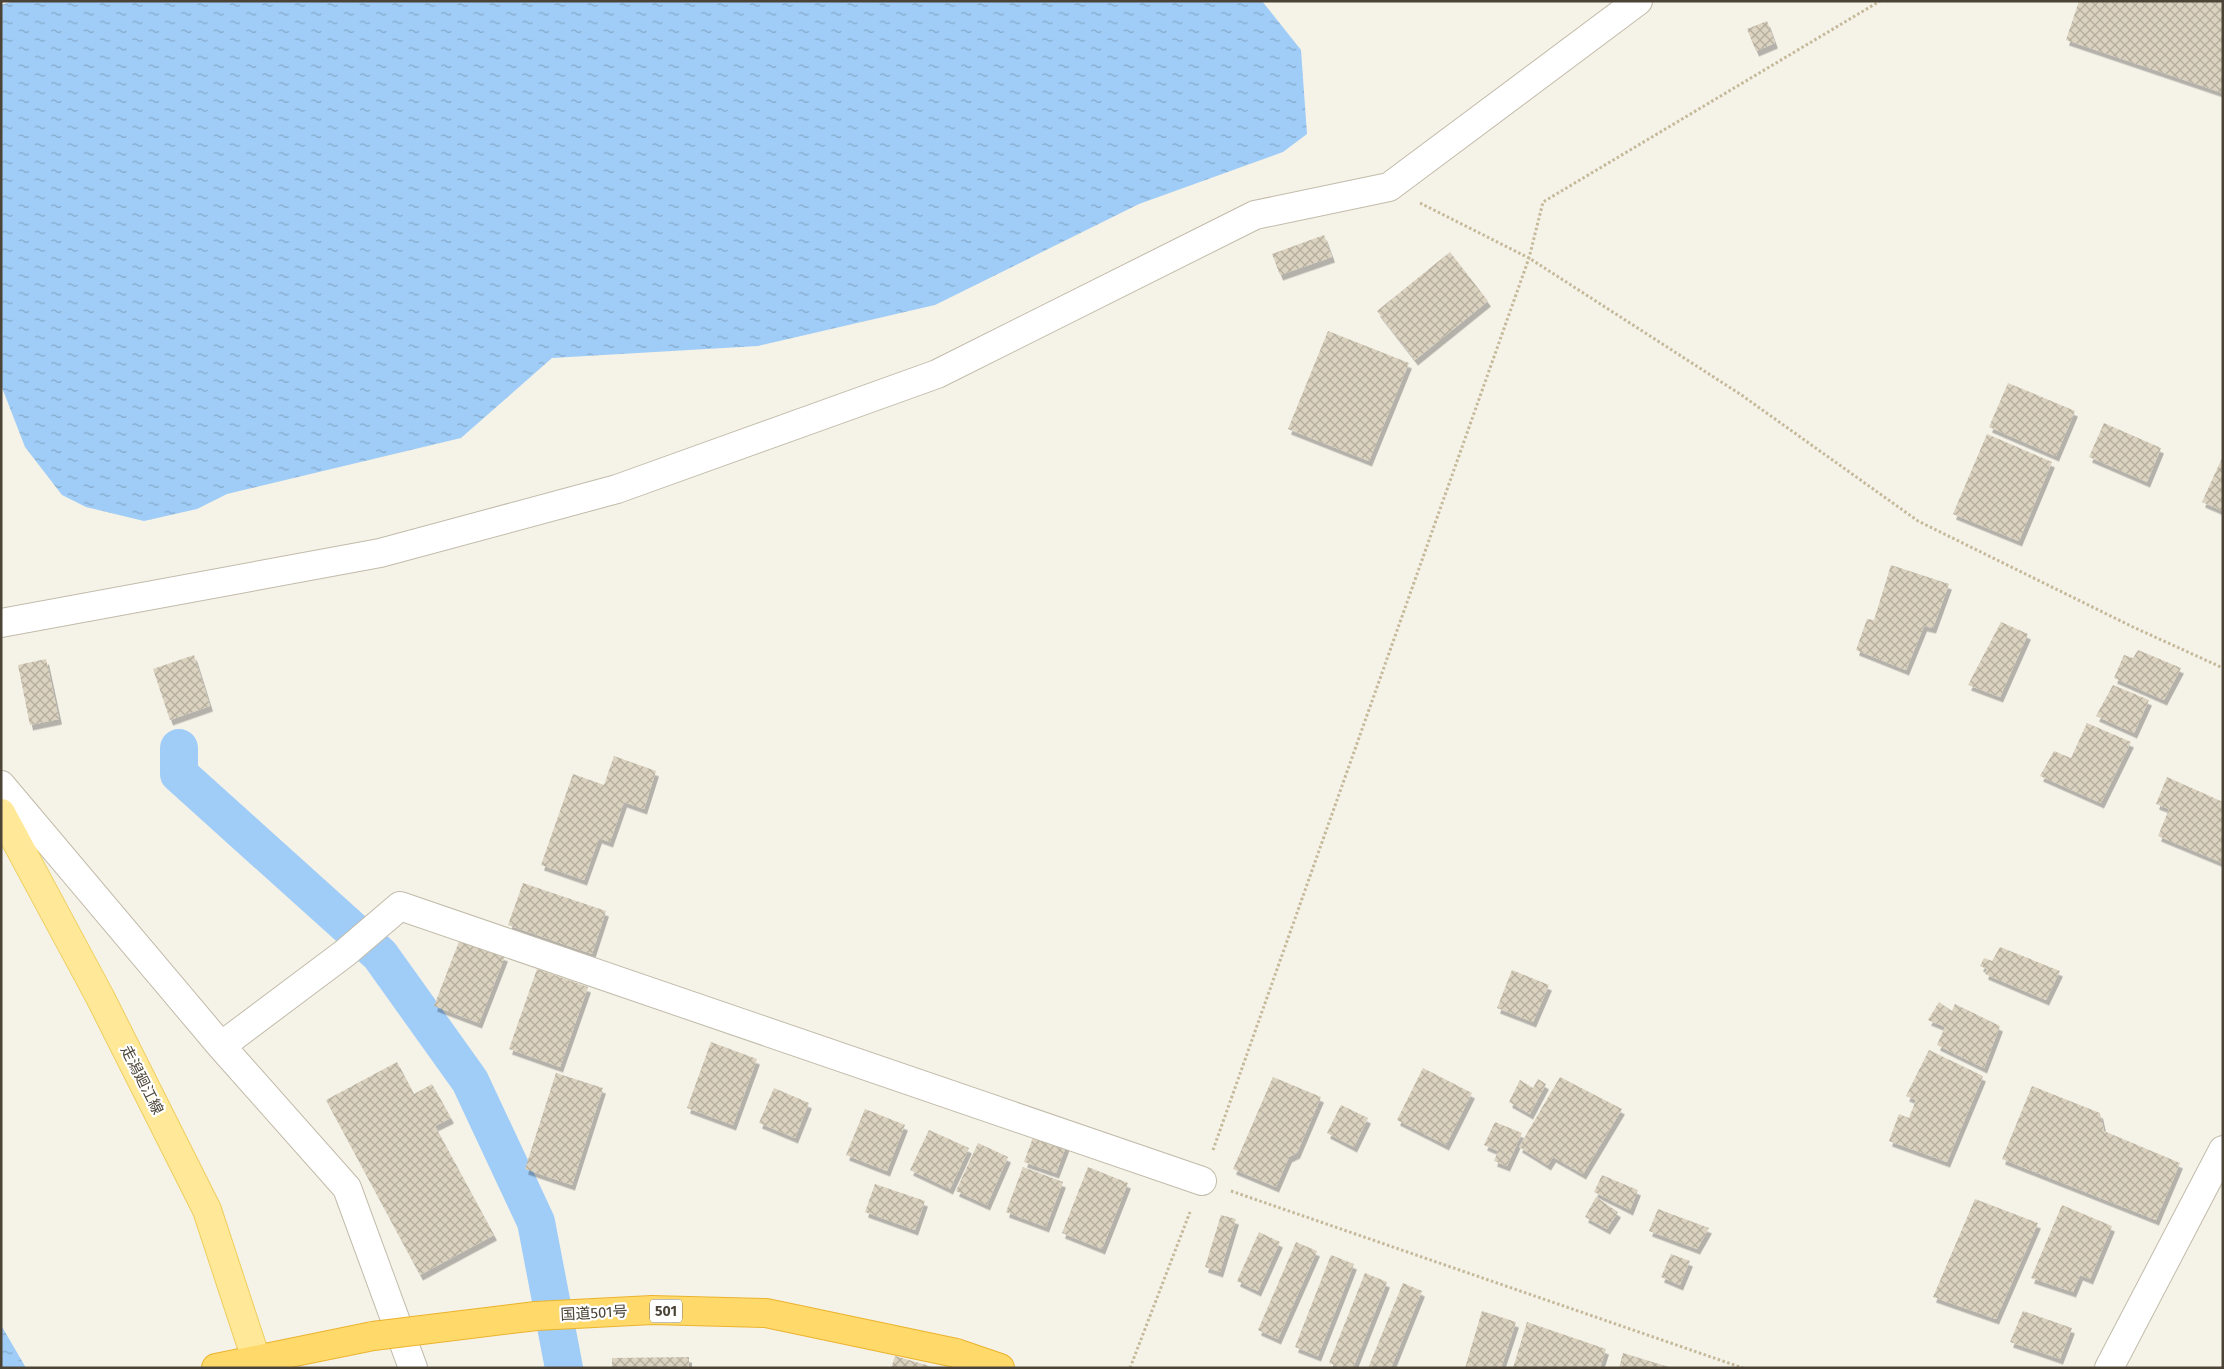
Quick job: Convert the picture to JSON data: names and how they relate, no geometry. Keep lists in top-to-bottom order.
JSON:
{
  "streets": {
    "highway": ["501", "国道501号"],
    "main road": ["走潟廻江線"]
  },
  "crossings": [
    ["走潟廻江線", "国道501号"]
  ]
}
